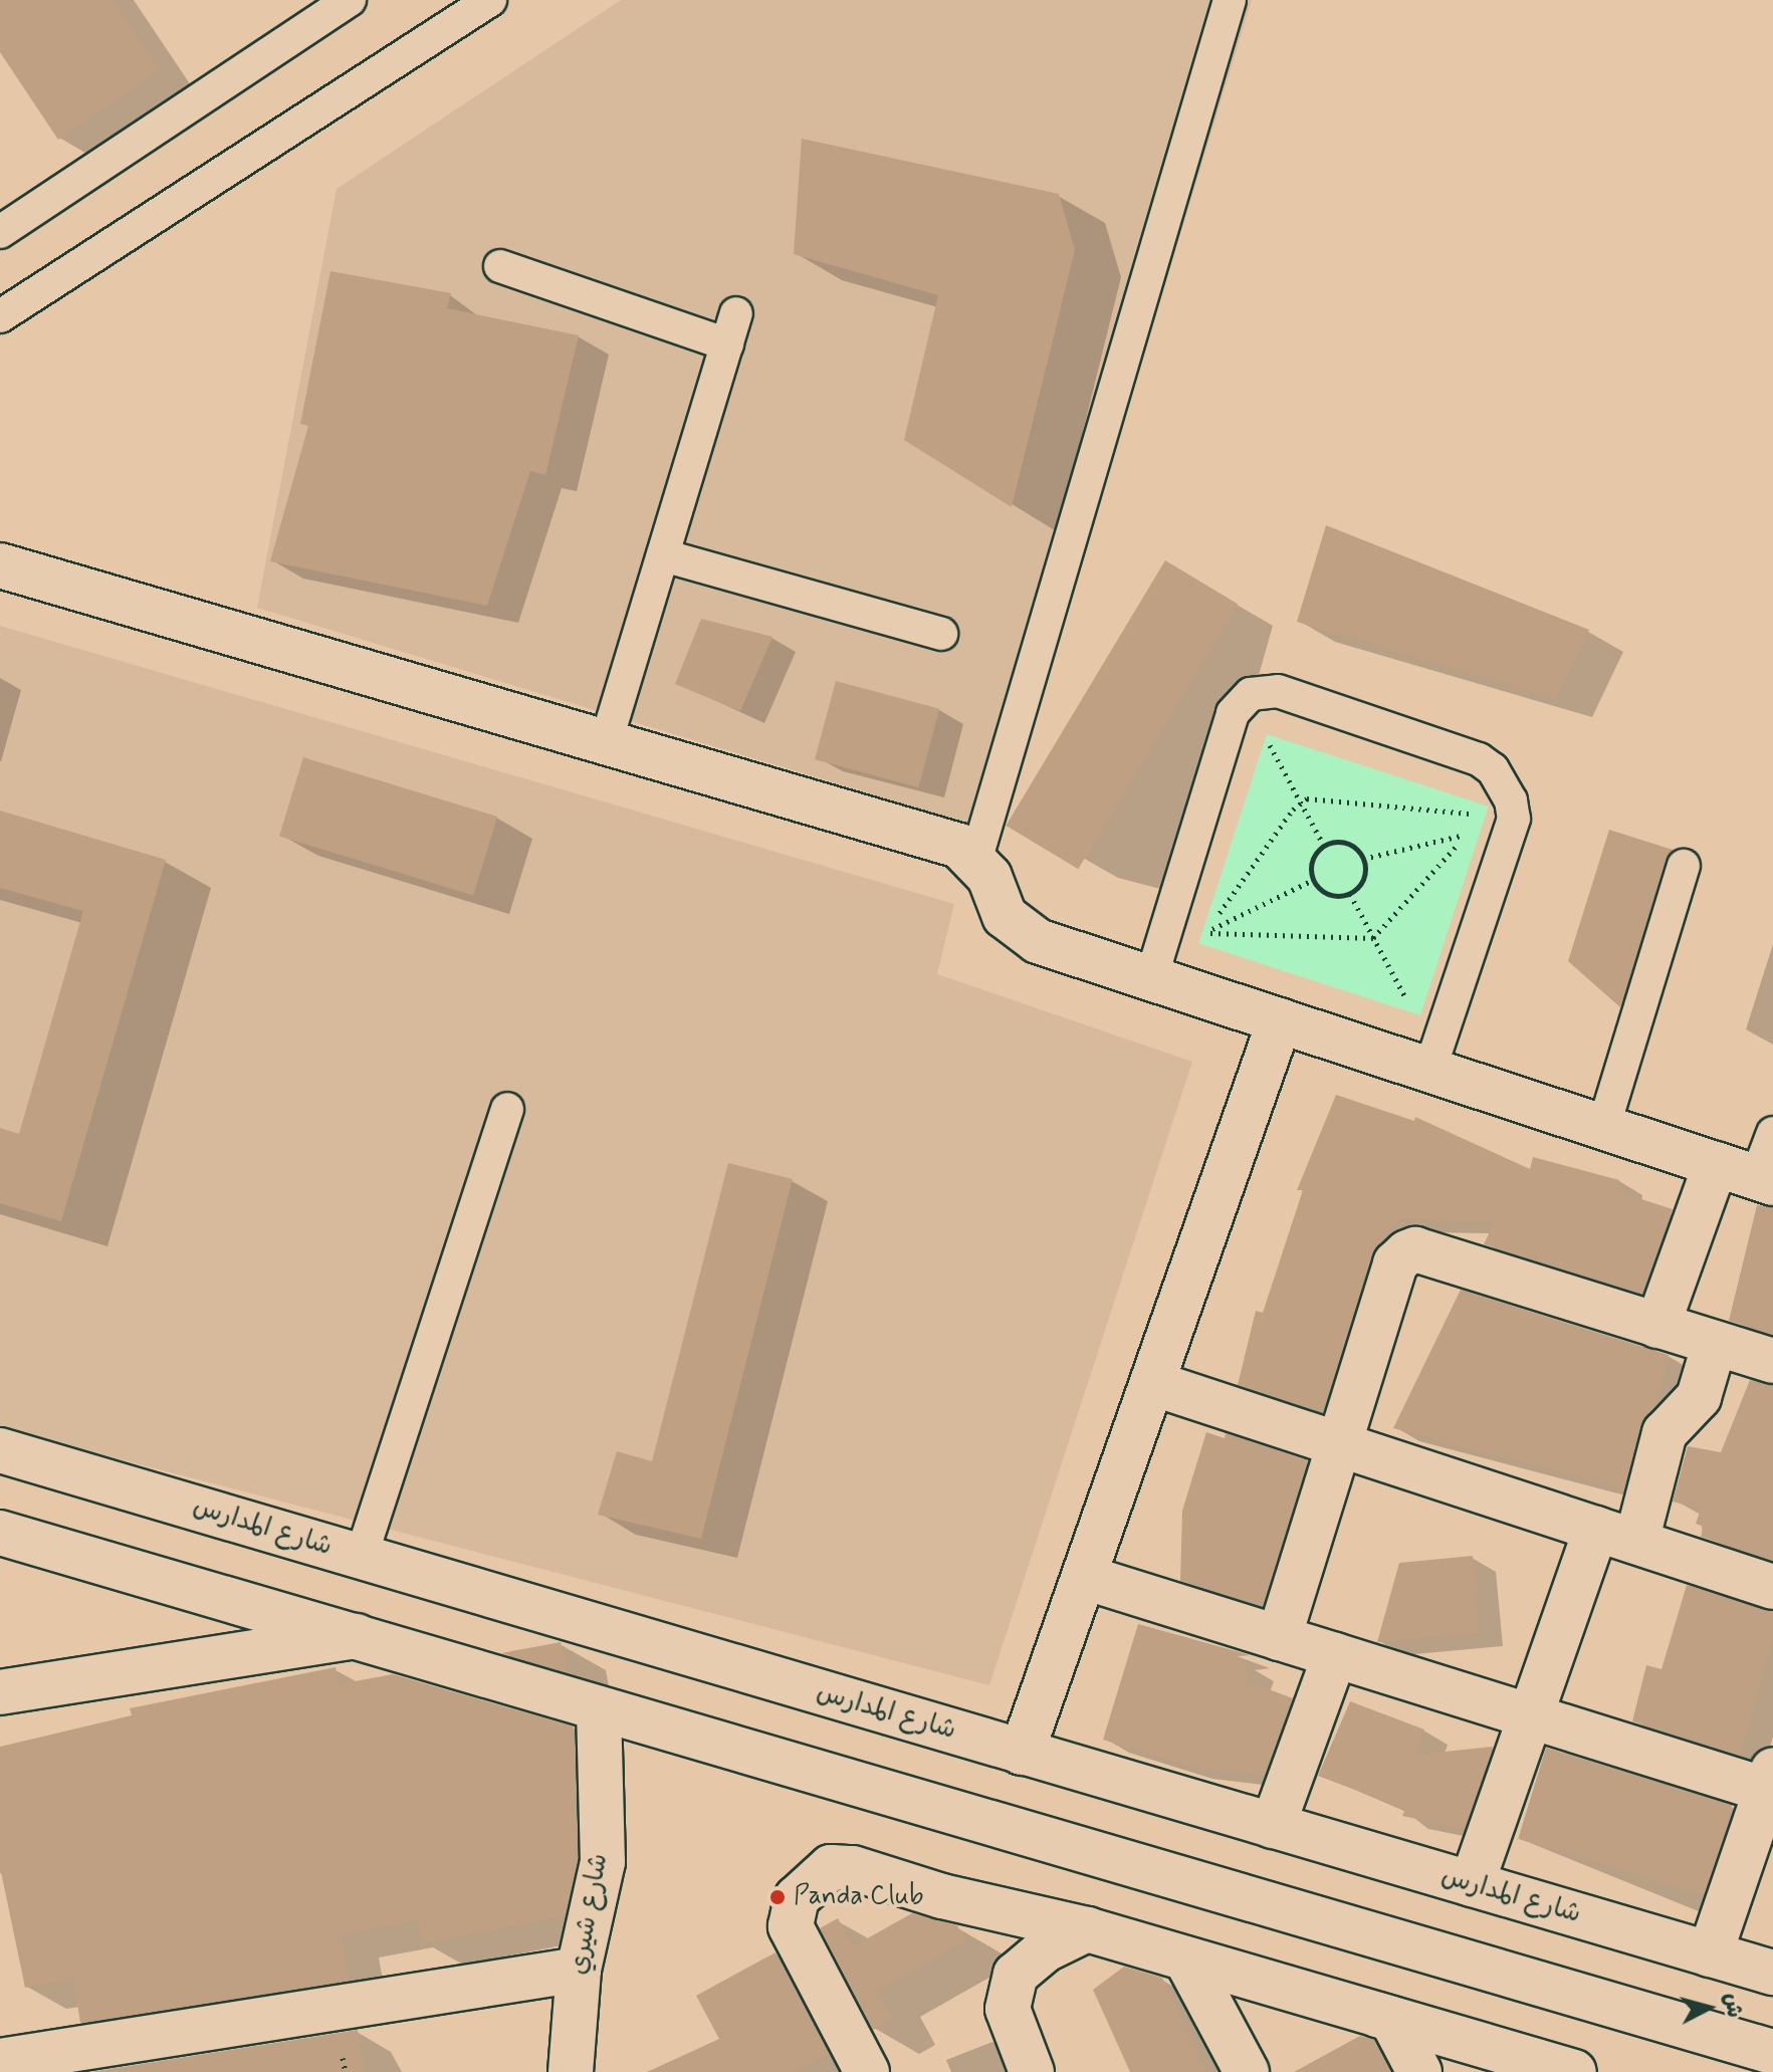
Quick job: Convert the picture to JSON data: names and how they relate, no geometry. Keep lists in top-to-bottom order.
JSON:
{
  "streets": {
    "street": ["شارع المدارس", "شارع شيري"]
  },
  "places": ["Panda Club"],
  "north": "right"
}
